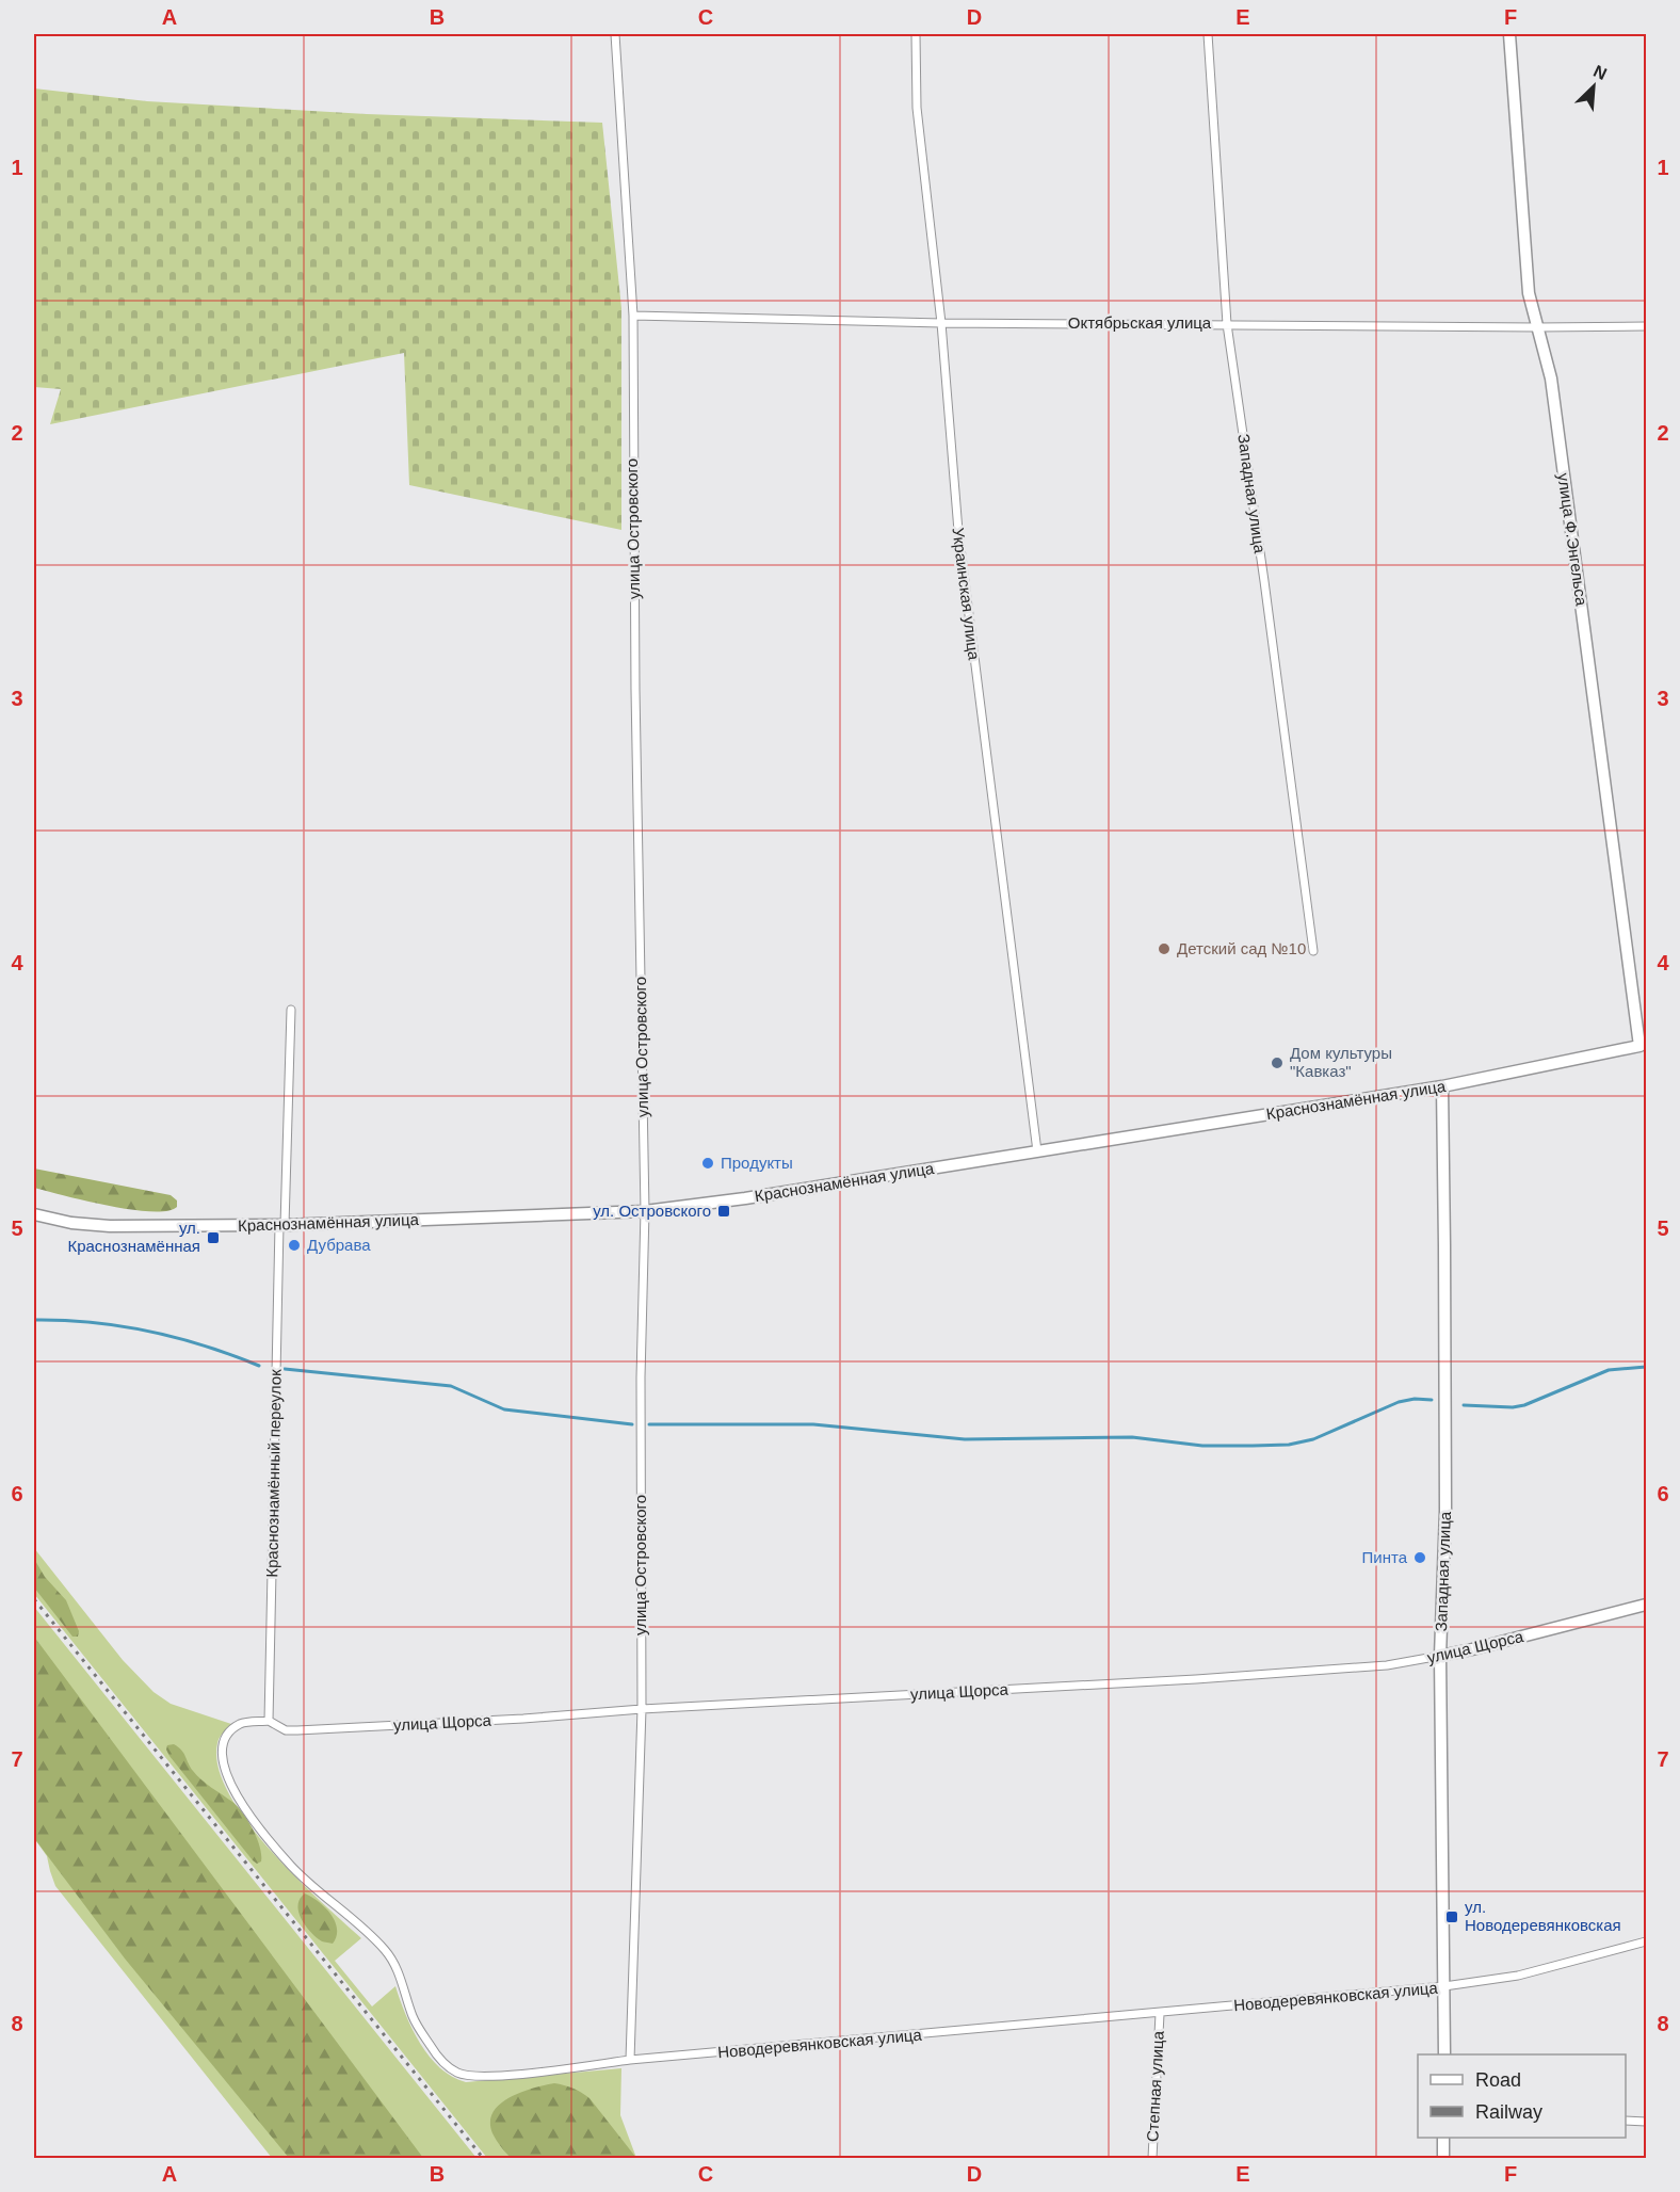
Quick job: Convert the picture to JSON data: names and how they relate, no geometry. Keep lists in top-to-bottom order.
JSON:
{
  "streets": {
    "main road": [
      "Западная улица",
      "улица Ф.Энгельса",
      "Краснознамённая улица",
      "улица Щорса"
    ],
    "street": [
      "Октябрьская улица",
      "улица Островского",
      "Украинская улица",
      "Краснознамённый переулок",
      "Новодеревянковская улица",
      "Степная улица"
    ]
  },
  "crossings": [
    ["Октябрьская улица", "Западная улица"],
    ["Октябрьская улица", "улица Островского"],
    ["Октябрьская улица", "улица Ф.Энгельса"],
    ["Октябрьская улица", "Украинская улица"],
    ["Западная улица", "Краснознамённая улица"],
    ["Западная улица", "улица Щорса"],
    ["Западная улица", "Новодеревянковская улица"],
    ["улица Островского", "Краснознамённая улица"],
    ["улица Островского", "улица Щорса"],
    ["улица Островского", "Новодеревянковская улица"],
    ["улица Ф.Энгельса", "Краснознамённая улица"],
    ["Украинская улица", "Краснознамённая улица"],
    ["Краснознамённая улица", "Краснознамённый переулок"],
    ["Краснознамённый переулок", "улица Щорса"],
    ["Краснознамённый переулок", "Новодеревянковская улица"],
    ["улица Щорса", "Новодеревянковская улица"],
    ["Новодеревянковская улица", "Степная улица"]
  ],
  "places": {
    "other": [
      "Детский сад №10",
      "Дом культуры \"Кавказ\"",
      "Продукты",
      "Дубрава",
      "Пинта"
    ],
    "transit": ["ул. Островского", "ул. Краснознамённая", "ул. Новодеревянковская"]
  },
  "legend": ["Road", "Railway"],
  "north": "top right",
  "grid": {
    "columns": [
      "A",
      "B",
      "C",
      "D",
      "E",
      "F"
    ],
    "rows": [
      "1",
      "2",
      "3",
      "4",
      "5",
      "6",
      "7",
      "8"
    ]
  }
}
